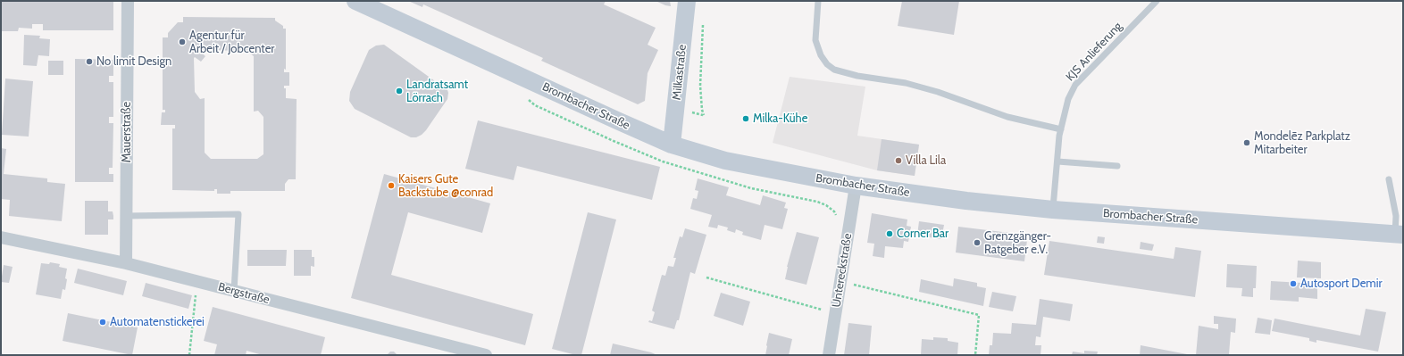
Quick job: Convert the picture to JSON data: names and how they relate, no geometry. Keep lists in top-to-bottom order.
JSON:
{
  "streets": {
    "main road": ["Milkastraße", "Brombacher Straße"],
    "street": ["Mauerstraße", "Untereckstraße", "Bergstraße"],
    "lane": ["KJS Anlieferung"]
  },
  "crossings": [
    ["KJS Anlieferung", "Brombacher Straße"],
    ["Milkastraße", "Brombacher Straße"],
    ["Brombacher Straße", "Untereckstraße"],
    ["Mauerstraße", "Bergstraße"]
  ],
  "places": [
    "Agentur für Arbeit / Jobcenter",
    "No limit Design",
    "Landratsamt Lörrach",
    "Milka-Kühe",
    "Mondelēz Parkplatz Mitarbeiter",
    "Villa Lila",
    "Kaisers Gute Backstube @conrad",
    "Corner Bar",
    "Grenzgänger- Ratgeber e.V.",
    "Autosport Demir",
    "Automatenstickerei"
  ]
}
